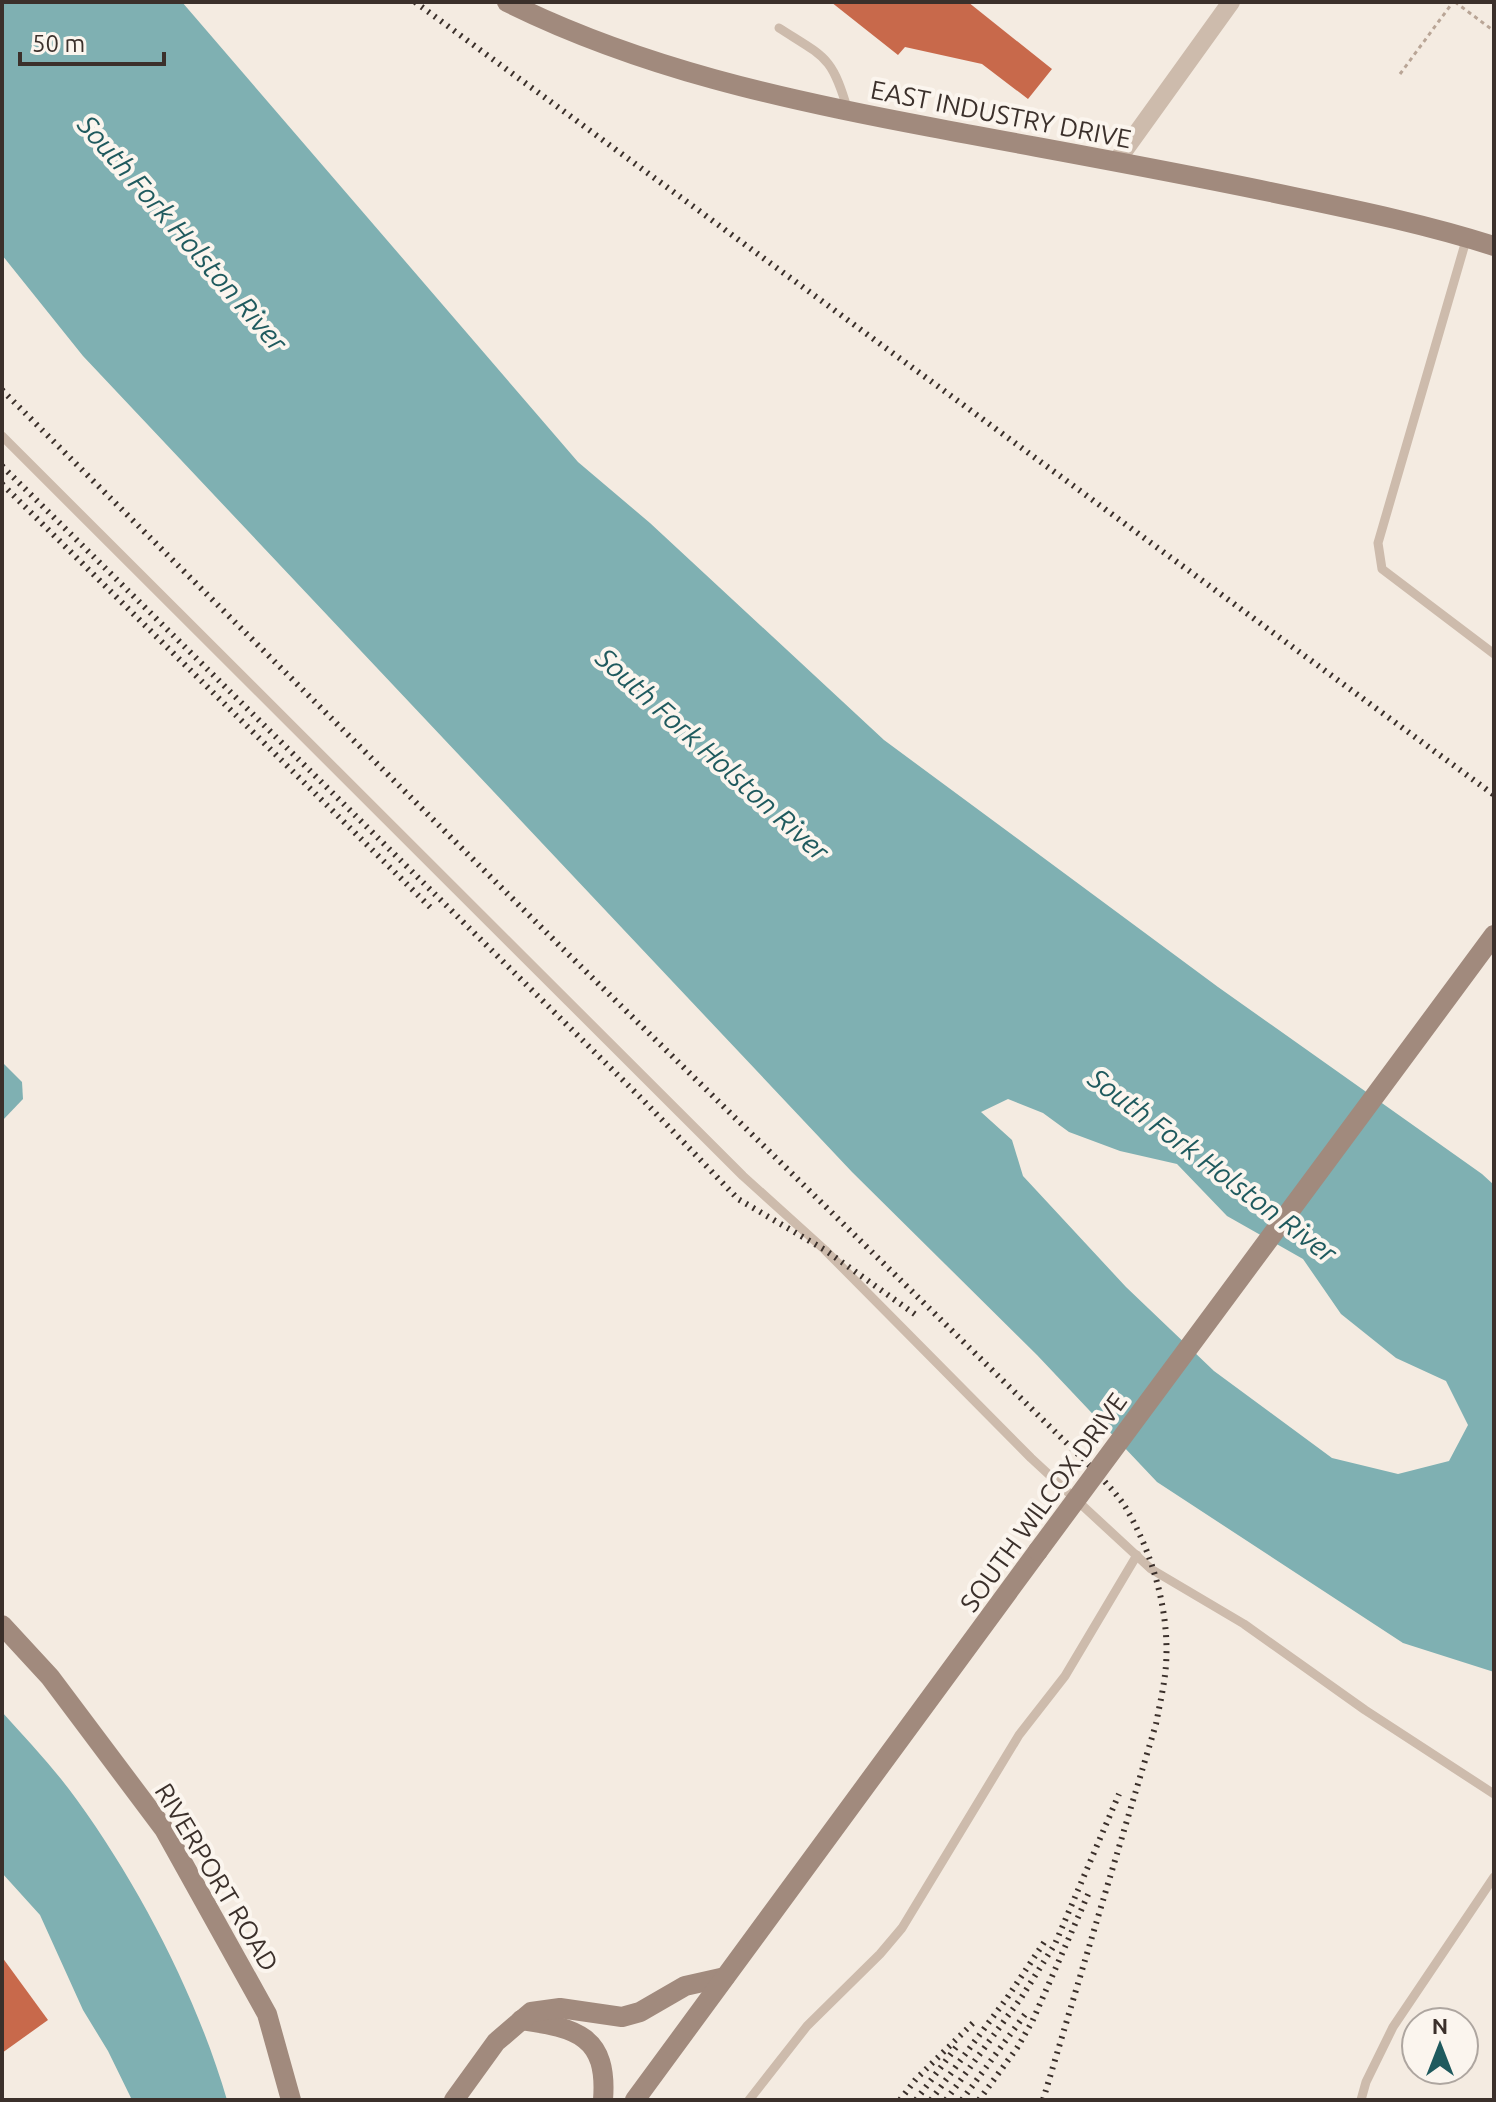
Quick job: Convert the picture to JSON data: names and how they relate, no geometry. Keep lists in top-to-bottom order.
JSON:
{
  "streets": {
    "main road": ["EAST INDUSTRY DRIVE", "SOUTH WILCOX DRIVE", "RIVERPORT ROAD"]
  },
  "water": ["South Fork Holston River"],
  "scale_bar": "50 m",
  "north": "top"
}
